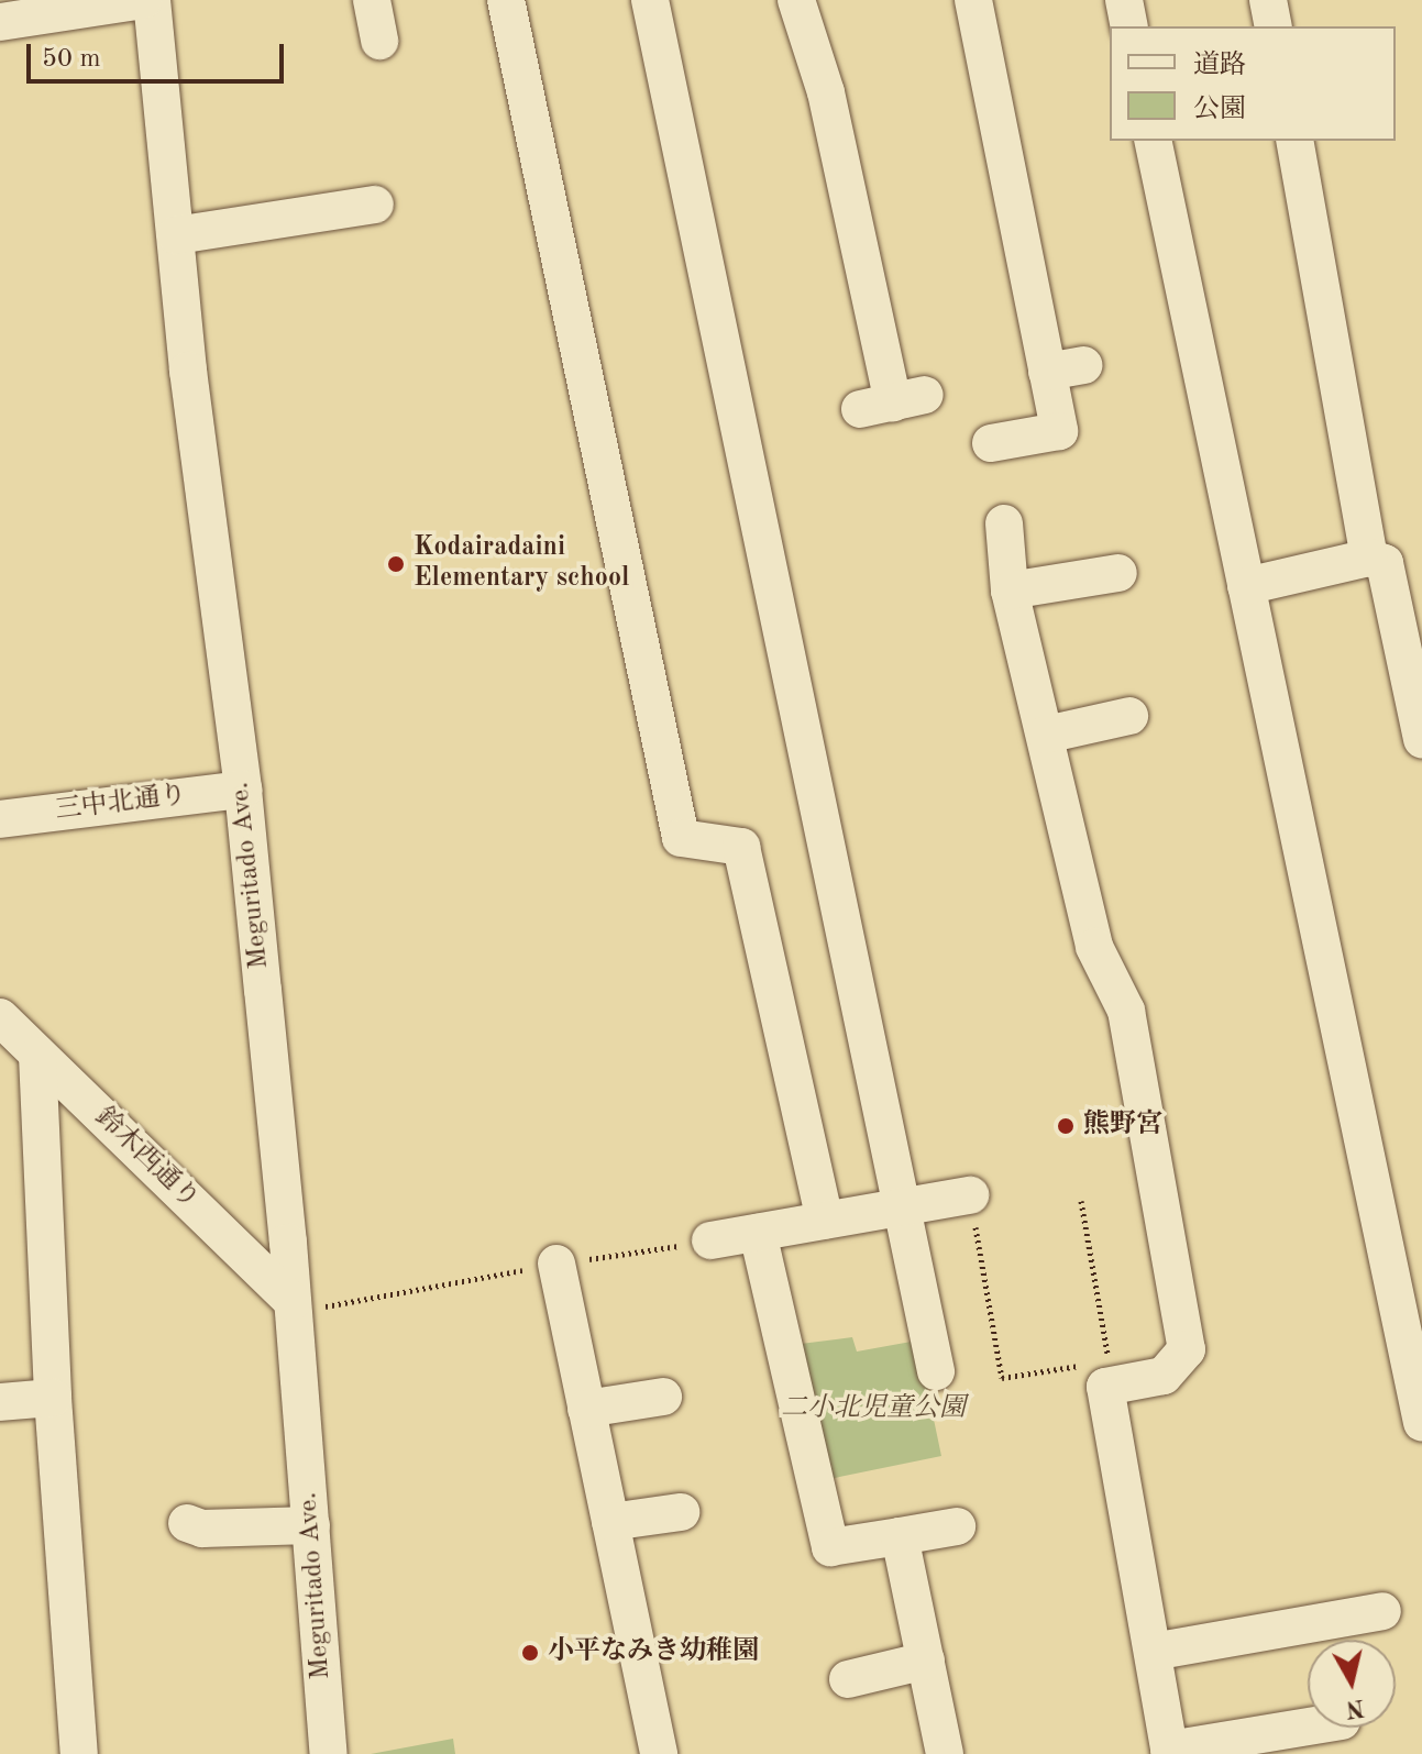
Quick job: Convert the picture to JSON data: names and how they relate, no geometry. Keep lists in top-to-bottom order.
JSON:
{
  "streets": {
    "street": ["三中北通り", "Meguritado Ave.", "鈴木西通り"]
  },
  "crossings": [
    ["三中北通り", "Meguritado Ave."],
    ["Meguritado Ave.", "鈴木西通り"]
  ],
  "parks": ["二小北児童公園"],
  "places": ["Kodairadaini Elementary school", "熊野宮", "小平なみき幼稚園"],
  "legend": ["道路", "公園"],
  "scale_bar": "50 m",
  "north": "bottom"
}
